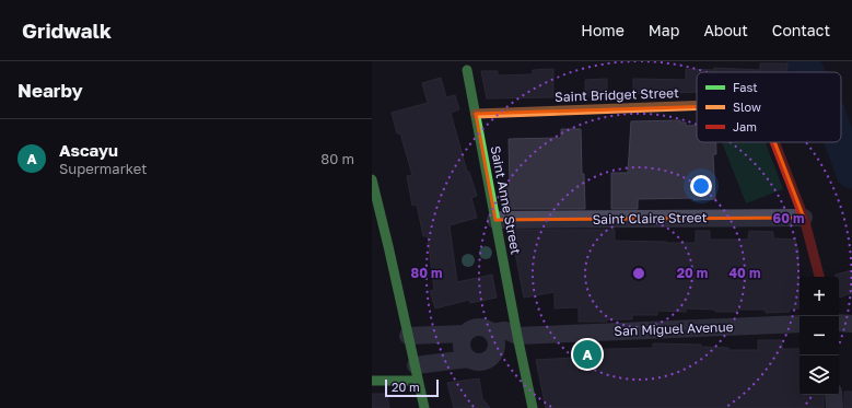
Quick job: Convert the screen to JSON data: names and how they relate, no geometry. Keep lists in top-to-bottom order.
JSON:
{
  "streets": {
    "street": [
      "Saint Bridget Street",
      "Saint Anne Street",
      "Saint Claire Street",
      "San Miguel Avenue"
    ]
  },
  "crossings": [
    ["Saint Bridget Street", "Saint Anne Street"],
    ["Saint Bridget Street", "Saint Claire Street"],
    ["Saint Anne Street", "Saint Claire Street"],
    ["Saint Anne Street", "San Miguel Avenue"]
  ],
  "legend": ["Fast", "Slow", "Jam"],
  "scale_bar": "20 m",
  "page": {
    "header": "Gridwalk",
    "nav": [
      "Home",
      "Map",
      "About",
      "Contact"
    ],
    "heading": "Nearby",
    "list": [
      {
        "mark": "A",
        "name": "Ascayu",
        "note": "Supermarket",
        "value": "80 m"
      }
    ],
    "map_buttons": ["+", "−"],
    "pins": "A",
    "scale": "20 m"
  },
  "rings": [
    "60 m",
    "20 m",
    "40 m",
    "80 m"
  ]
}
